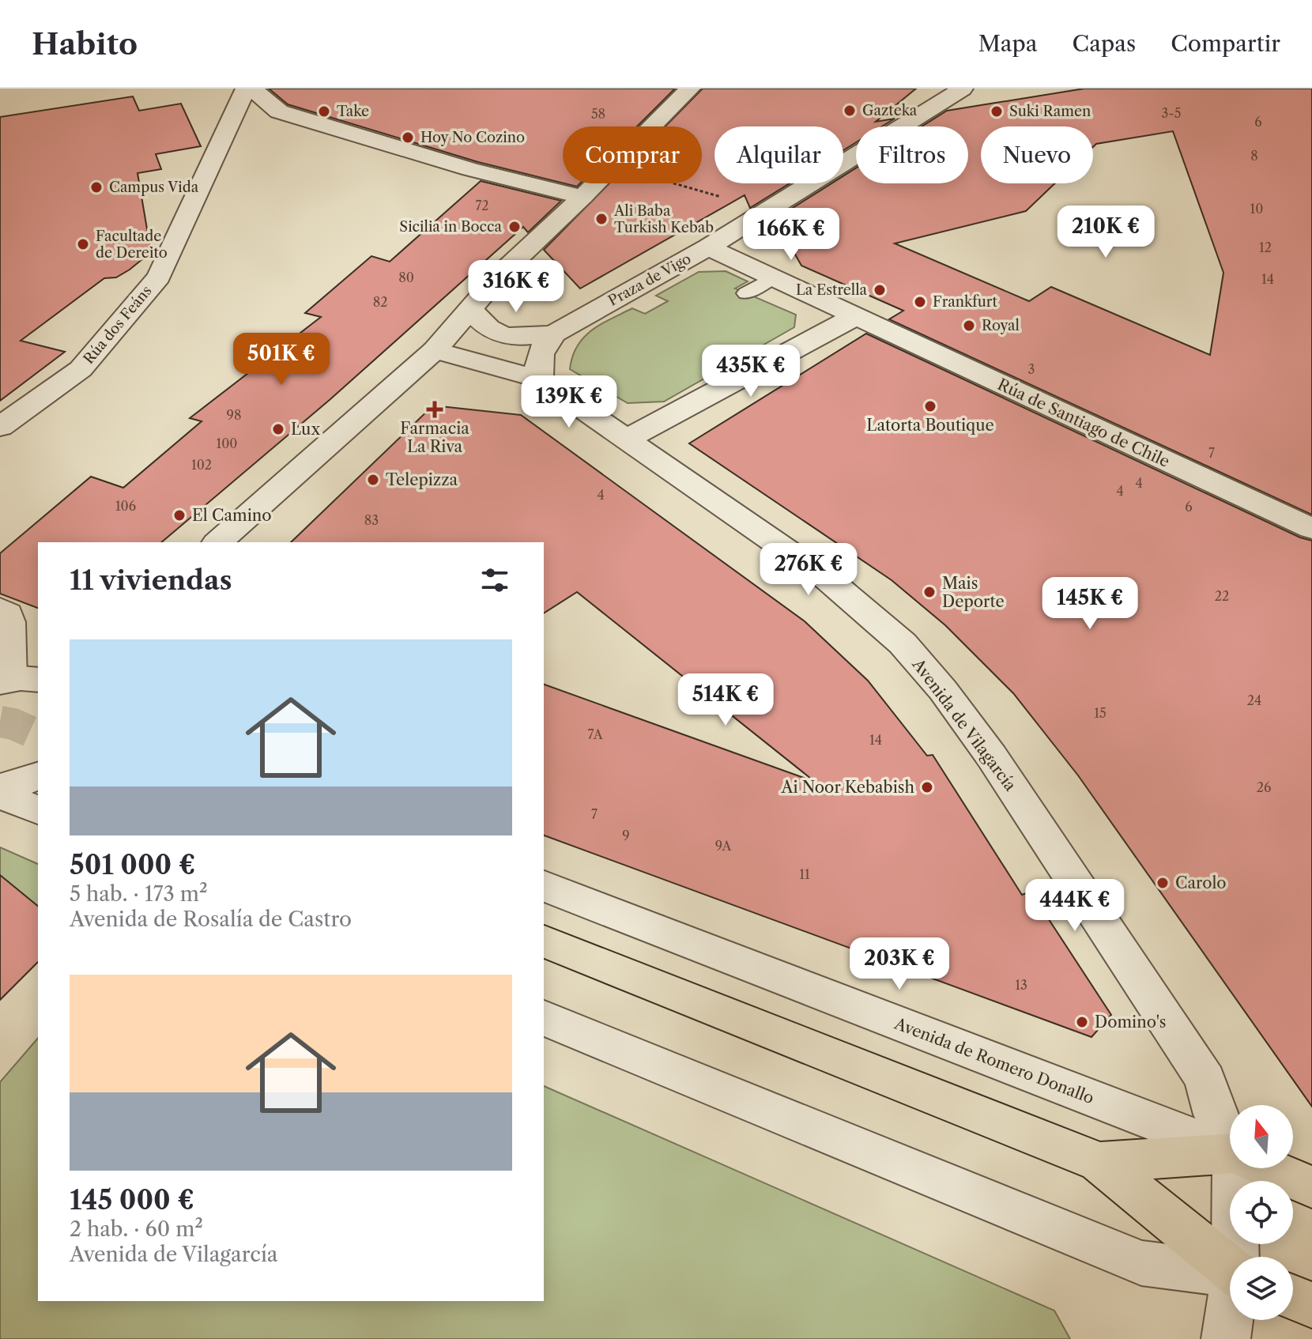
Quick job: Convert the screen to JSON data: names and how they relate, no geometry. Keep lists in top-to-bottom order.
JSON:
{
  "streets": {
    "main road": ["Avenida de Romero Donallo"],
    "street": [
      "Praza de Vigo",
      "Rúa dos Feáns",
      "Rúa de Santiago de Chile",
      "Avenida de Vilagarcía"
    ]
  },
  "crossings": [
    ["Praza de Vigo", "Rúa de Santiago de Chile"]
  ],
  "places": {
    "other": [
      "Gazteka",
      "Take",
      "Suki Ramen",
      "Hoy No Cozino",
      "Campus Vida",
      "Ali Baba Turkish Kebab",
      "Sicilia in Bocca",
      "Facultade de Dereito",
      "La Estrella",
      "Frankfurt",
      "Royal",
      "Latorta Boutique",
      "Lux",
      "Telepizza",
      "El Camino",
      "Mais Deporte",
      "Ai Noor Kebabish",
      "Carolo",
      "Domino's"
    ],
    "health": ["Farmacia La Riva"]
  },
  "house_numbers": [
    "3-5",
    "58",
    "6",
    "8",
    "72",
    "10",
    "12",
    "80",
    "14",
    "82",
    "3",
    "98",
    "100",
    "7",
    "102",
    "4",
    "4",
    "4",
    "106",
    "6",
    "83",
    "22",
    "24",
    "15",
    "7A",
    "14",
    "26",
    "7",
    "9",
    "9A",
    "11",
    "13"
  ],
  "north": "top",
  "page": {
    "header": "Habito",
    "nav": ["Mapa", "Capas", "Compartir"],
    "chip": [
      "Comprar",
      "Alquilar",
      "Filtros",
      "Nuevo"
    ],
    "price": [
      "210K €",
      "166K €",
      "316K €",
      "501K €",
      "435K €",
      "139K €",
      "276K €",
      "145K €",
      "514K €",
      "444K €",
      "203K €"
    ],
    "heading": "11 viviendas",
    "list": [
      {
        "name": "501 000 €",
        "note": "5 hab. · 173 m² · Avenida de Rosalía de Castro"
      },
      {
        "name": "145 000 €",
        "note": "2 hab. · 60 m² · Avenida de Vilagarcía"
      }
    ]
  }
}
